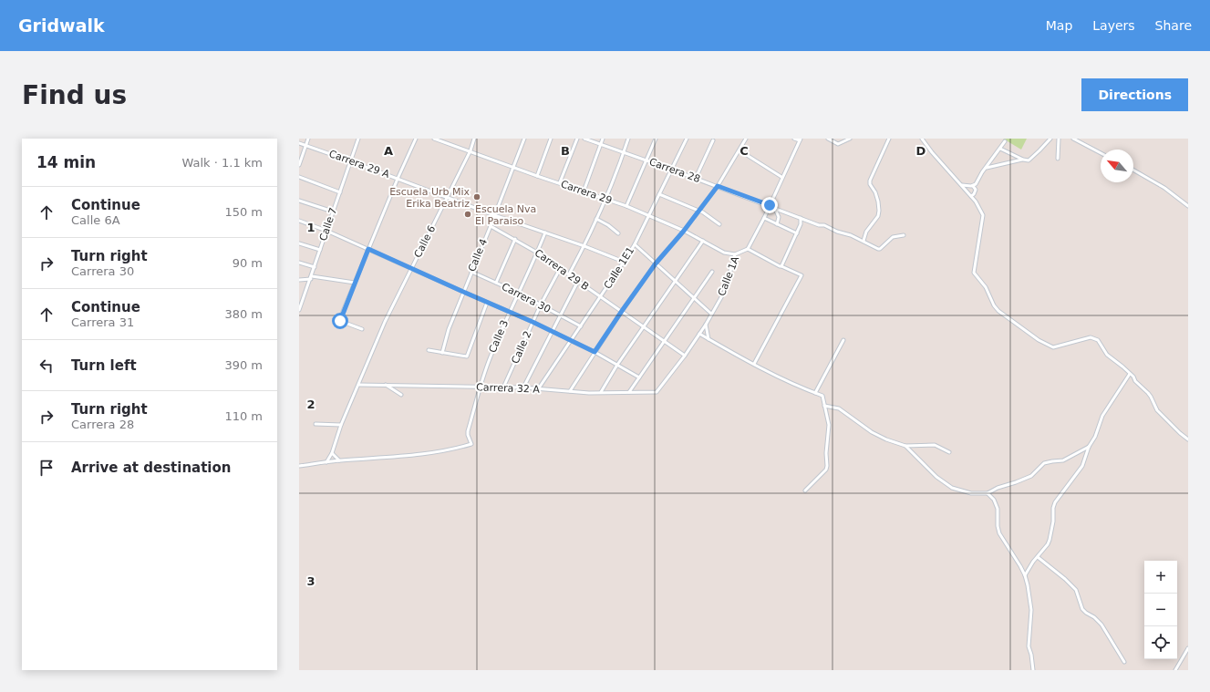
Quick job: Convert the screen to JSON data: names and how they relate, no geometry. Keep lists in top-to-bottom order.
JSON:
{
  "streets": {
    "street": [
      "Carrera 29 A",
      "Carrera 28",
      "Carrera 29",
      "Calle 7",
      "Calle 6",
      "Calle 4",
      "Calle 1E1",
      "Carrera 29 B",
      "Calle 1A",
      "Carrera 30",
      "Calle 3",
      "Calle 2",
      "Carrera 32 A"
    ]
  },
  "crossings": [
    ["Carrera 29 A", "Calle 7"],
    ["Carrera 29 A", "Calle 6"],
    ["Carrera 29 A", "Calle 4"],
    ["Carrera 29 A", "Calle 1E1"],
    ["Carrera 29 A", "Calle 3"],
    ["Carrera 28", "Calle 1E1"],
    ["Carrera 28", "Calle 1A"],
    ["Carrera 29", "Calle 6"],
    ["Carrera 29", "Calle 4"],
    ["Carrera 29", "Calle 1E1"],
    ["Carrera 29", "Calle 1A"],
    ["Calle 6", "Carrera 32 A"],
    ["Calle 4", "Carrera 29 B"],
    ["Calle 4", "Carrera 30"],
    ["Calle 1E1", "Carrera 29 B"],
    ["Calle 1E1", "Carrera 30"],
    ["Calle 1E1", "Carrera 32 A"],
    ["Carrera 29 B", "Calle 1A"],
    ["Carrera 29 B", "Calle 3"],
    ["Carrera 29 B", "Calle 2"],
    ["Calle 1A", "Carrera 32 A"],
    ["Carrera 30", "Calle 3"],
    ["Carrera 30", "Calle 2"],
    ["Calle 3", "Carrera 32 A"],
    ["Calle 2", "Carrera 32 A"]
  ],
  "places": ["Escuela Urb Mix Erika Beatriz", "Escuela Nva El Paraiso"],
  "north": "top left",
  "page": {
    "header": "Gridwalk",
    "nav": ["Map", "Layers", "Share"],
    "buttons": "Directions",
    "title": "Find us",
    "heading": ["14 min", "Walk · 1.1 km"],
    "list": [
      ["Continue", "Calle 6A", "150 m"],
      ["Turn right", "Carrera 30", "90 m"],
      ["Continue", "Carrera 31", "380 m"],
      ["Turn left", "390 m"],
      ["Turn right", "Carrera 28", "110 m"],
      "Arrive at destination"
    ],
    "map_buttons": ["+", "−"]
  },
  "grid": {
    "columns": [
      "A",
      "B",
      "C",
      "D"
    ],
    "rows": ["1", "2", "3"]
  }
}
